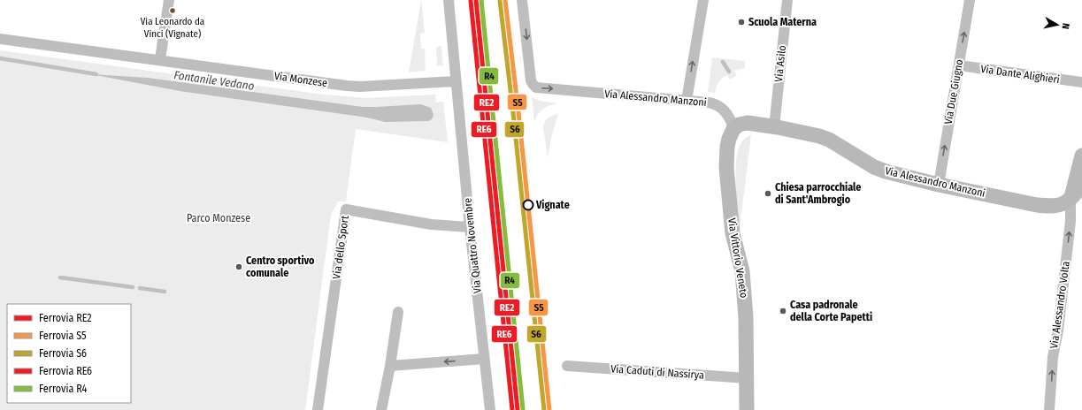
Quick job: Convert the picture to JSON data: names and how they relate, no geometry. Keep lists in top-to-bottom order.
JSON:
{
  "streets": {
    "street": [
      "Via Asilo",
      "Via Dante Alighieri",
      "Via Monzese",
      "Via Due Giugno",
      "Via Alessandro Manzoni",
      "Via Quattro Novembre",
      "Via dello Sport",
      "Via Vittorio Veneto",
      "Via Alessandro Volta",
      "Via Caduti di Nassirya"
    ]
  },
  "crossings": [
    ["Via Asilo", "Via Alessandro Manzoni"],
    ["Via Dante Alighieri", "Via Due Giugno"],
    ["Via Monzese", "Via Quattro Novembre"],
    ["Via Due Giugno", "Via Alessandro Manzoni"],
    ["Via Alessandro Manzoni", "Via Vittorio Veneto"],
    ["Via Alessandro Manzoni", "Via Alessandro Volta"],
    ["Via Quattro Novembre", "Via dello Sport"],
    ["Via Vittorio Veneto", "Via Caduti di Nassirya"]
  ],
  "one_way": ["Via Due Giugno", "Via Alessandro Volta"],
  "water": ["Fontanile Vedano"],
  "parks": ["Parco Monzese"],
  "places": [
    "Via Leonardo da Vinci (Vignate)",
    "Scuola Materna",
    "Chiesa parrocchiale di Sant'Ambrogio",
    "Vignate",
    "Centro sportivo comunale",
    "Casa padronale della Corte Papetti"
  ],
  "lines": [
    "rail line RE2",
    "rail line S5",
    "rail line R4",
    "rail line S6",
    "rail line RE6"
  ],
  "legend": [
    "Ferrovia RE2",
    "Ferrovia S5",
    "Ferrovia S6",
    "Ferrovia RE6",
    "Ferrovia R4"
  ],
  "north": "right"
}
